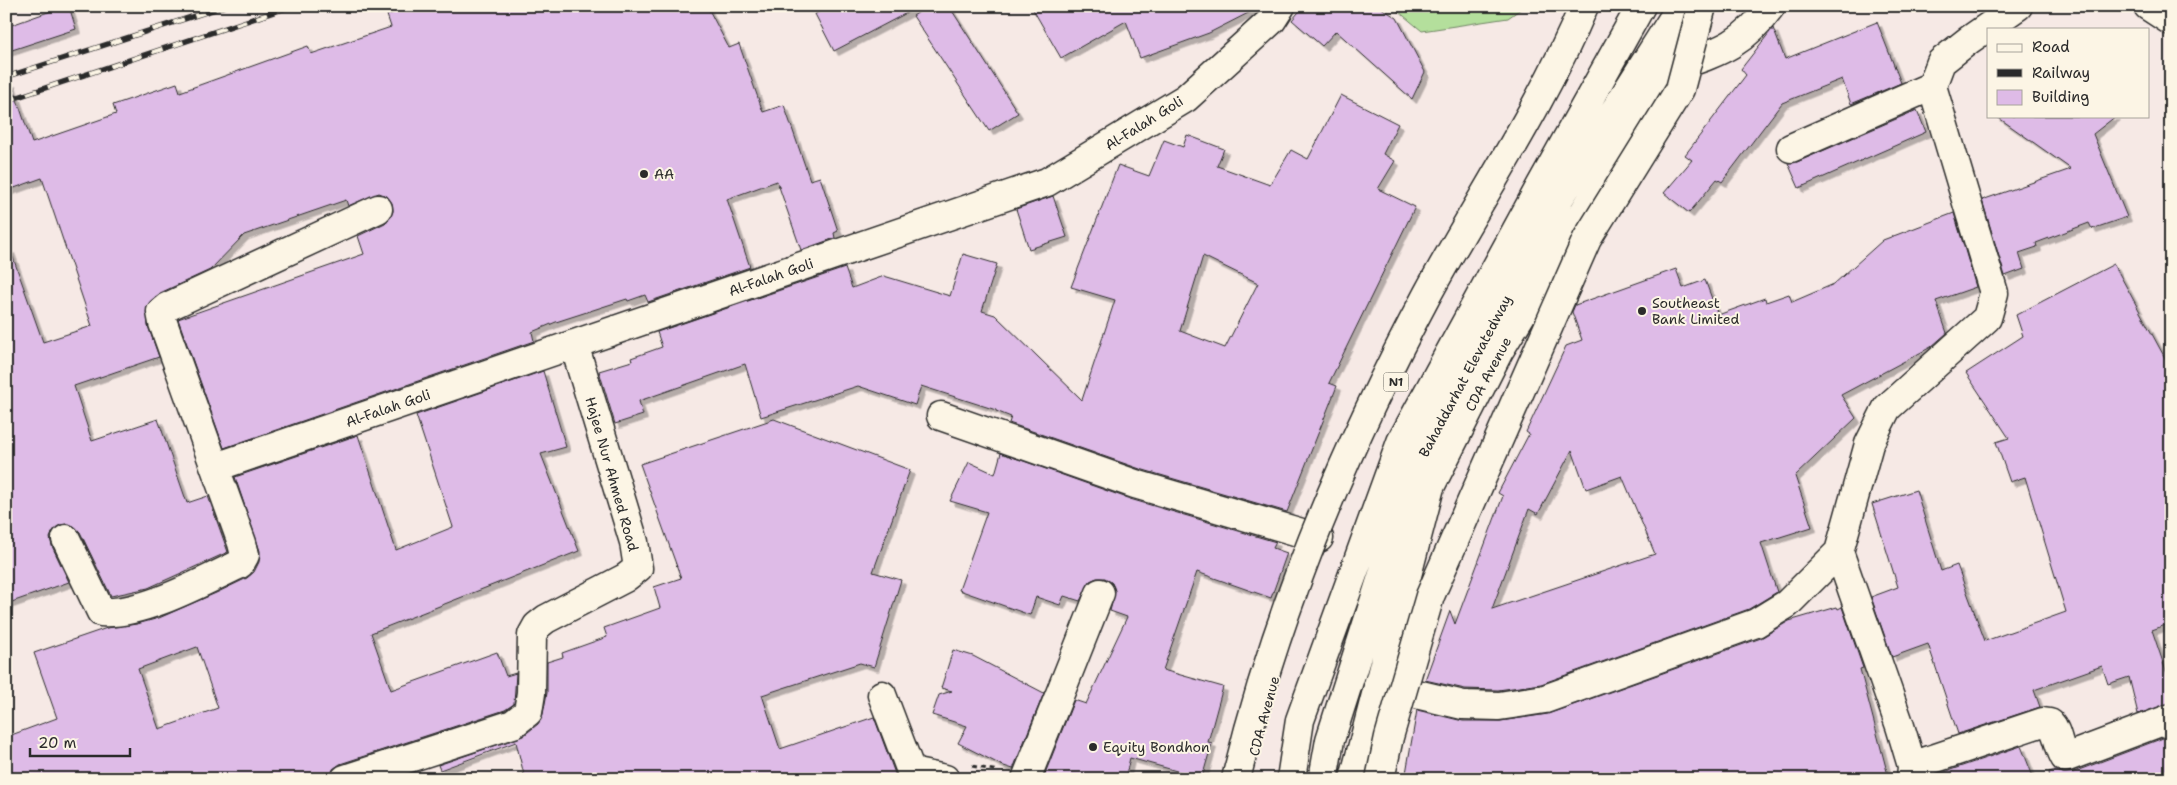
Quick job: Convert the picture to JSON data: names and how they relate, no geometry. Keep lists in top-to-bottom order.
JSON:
{
  "streets": {
    "main road": [
      "Al-Falah Goli",
      "CDA Avenue",
      "Bahaddarhat Elevatedway",
      "N1",
      "Hajee Nur Ahmed Road"
    ]
  },
  "crossings": [
    ["Al-Falah Goli", "Hajee Nur Ahmed Road"]
  ],
  "places": ["AA", "Southeast Bank Limited", "Equity Bondhon"],
  "legend": ["Road", "Railway", "Building"],
  "scale_bar": "20 m"
}
